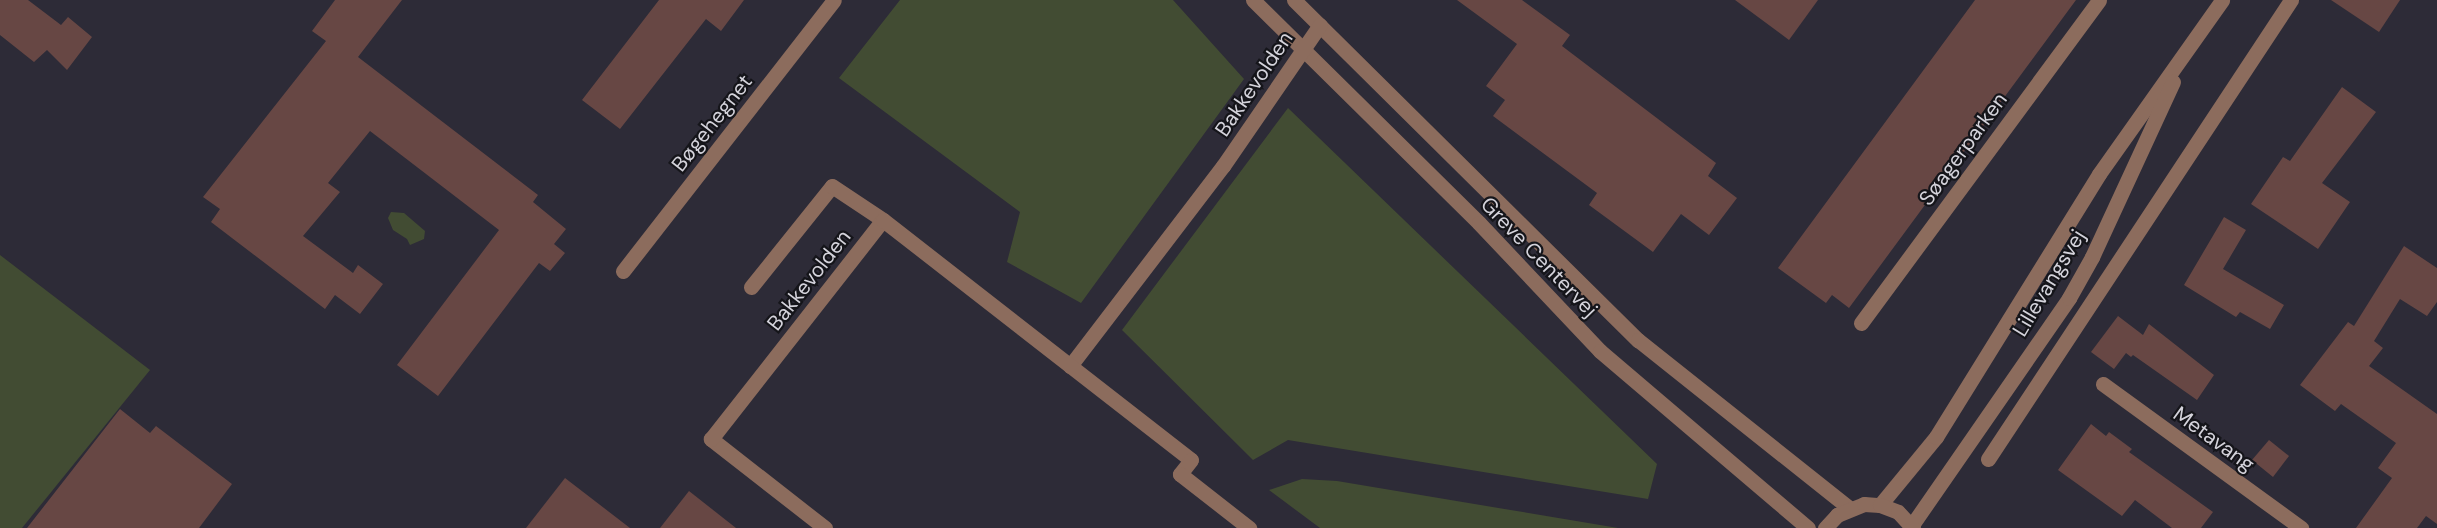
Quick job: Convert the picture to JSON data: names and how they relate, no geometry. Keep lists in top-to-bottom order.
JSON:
{
  "streets": {
    "street": [
      "Bakkevolden",
      "Bøgehegnet",
      "Søagerparken",
      "Greve Centervej",
      "Lillevangsvej",
      "Metavang"
    ]
  },
  "crossings": [
    ["Bakkevolden", "Greve Centervej"]
  ]
}
